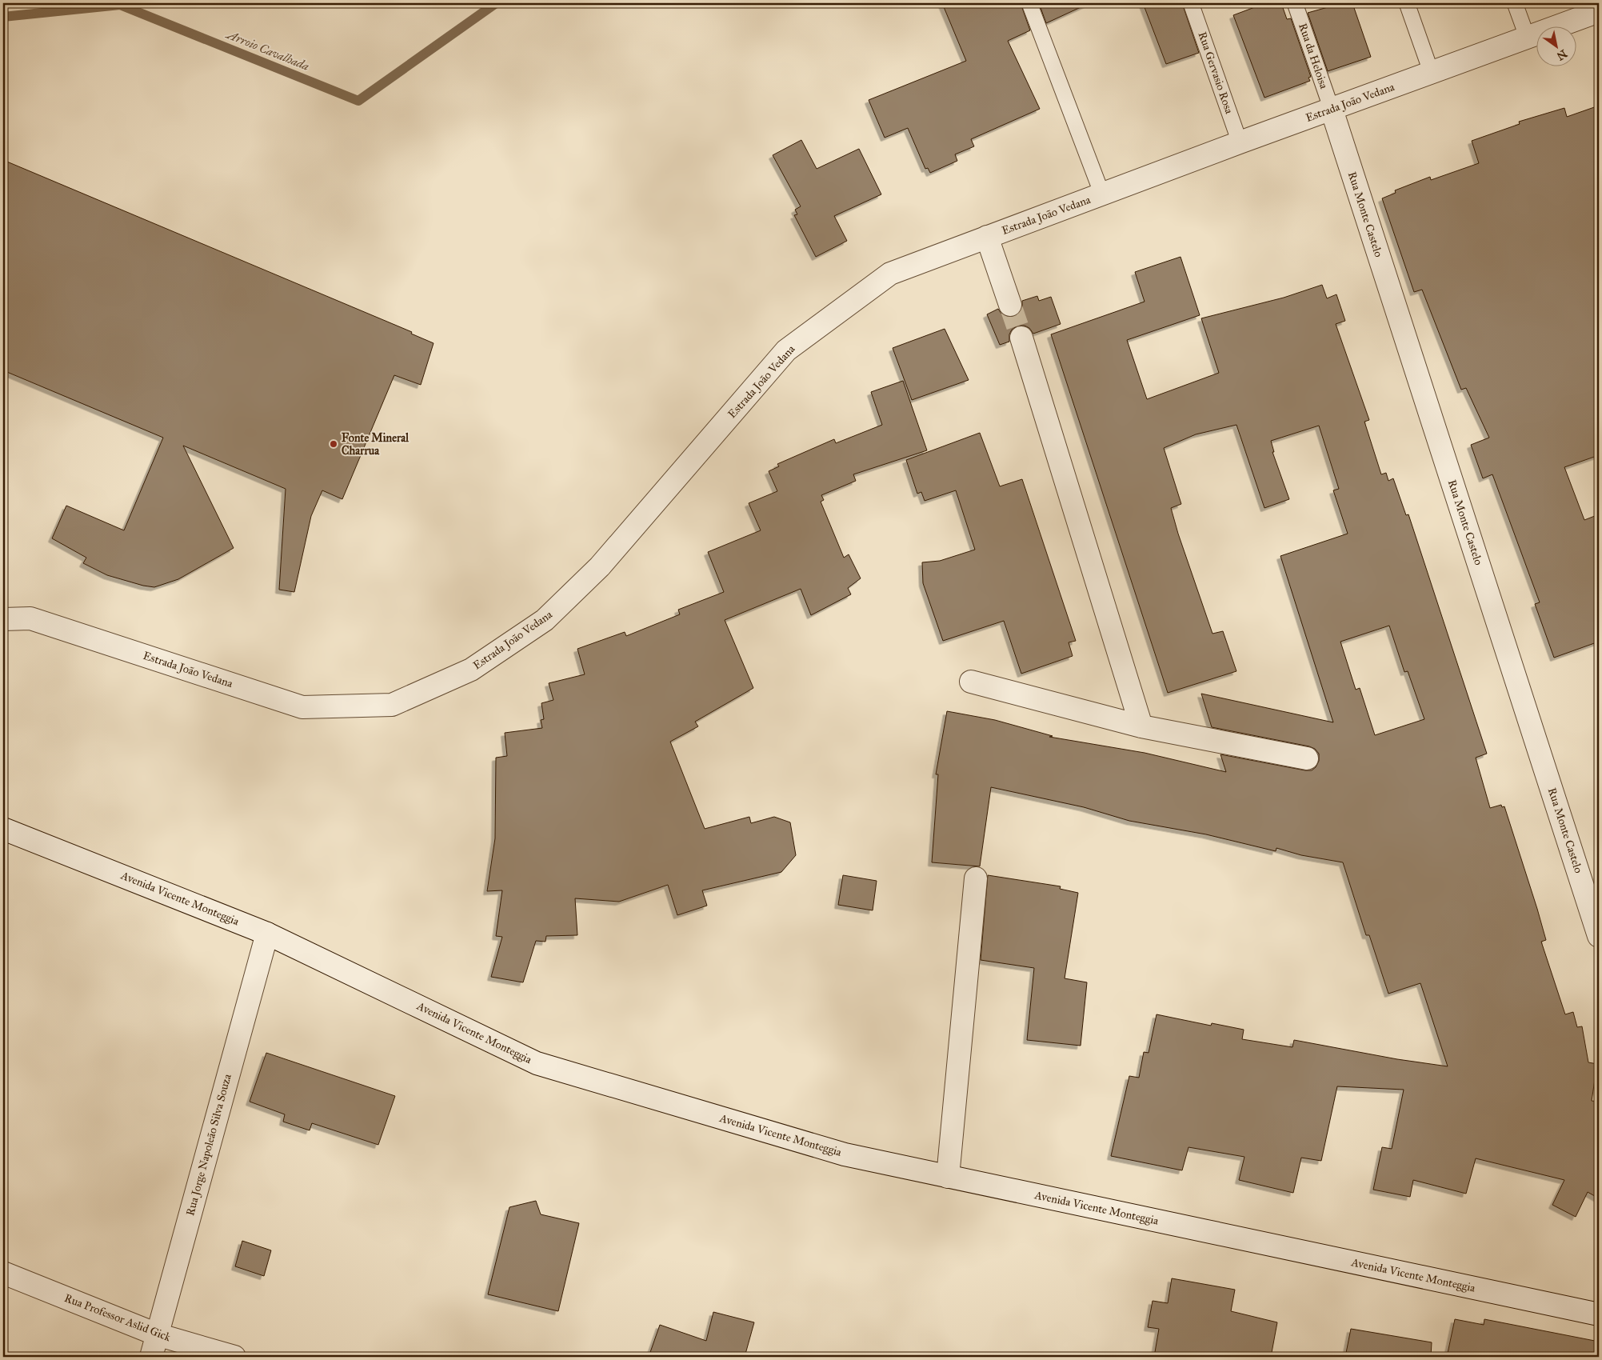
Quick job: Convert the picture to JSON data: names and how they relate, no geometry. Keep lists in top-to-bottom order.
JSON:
{
  "streets": {
    "street": [
      "Estrada João Vedana",
      "Rua Monte Castelo",
      "Avenida Vicente Monteggia",
      "Rua Jorge Napoleão Silva Souza",
      "Rua Professor Aslid Gick"
    ],
    "lane": ["Rua da Heloisa", "Rua Gervasio Rosa"]
  },
  "crossings": [
    ["Rua da Heloisa", "Estrada João Vedana"],
    ["Rua da Heloisa", "Rua Monte Castelo"],
    ["Rua Gervasio Rosa", "Estrada João Vedana"],
    ["Estrada João Vedana", "Rua Monte Castelo"],
    ["Avenida Vicente Monteggia", "Rua Jorge Napoleão Silva Souza"],
    ["Rua Jorge Napoleão Silva Souza", "Rua Professor Aslid Gick"]
  ],
  "water": ["Arroio Cavalhada"],
  "places": ["Fonte Mineral Charrua"],
  "north": "bottom right"
}
